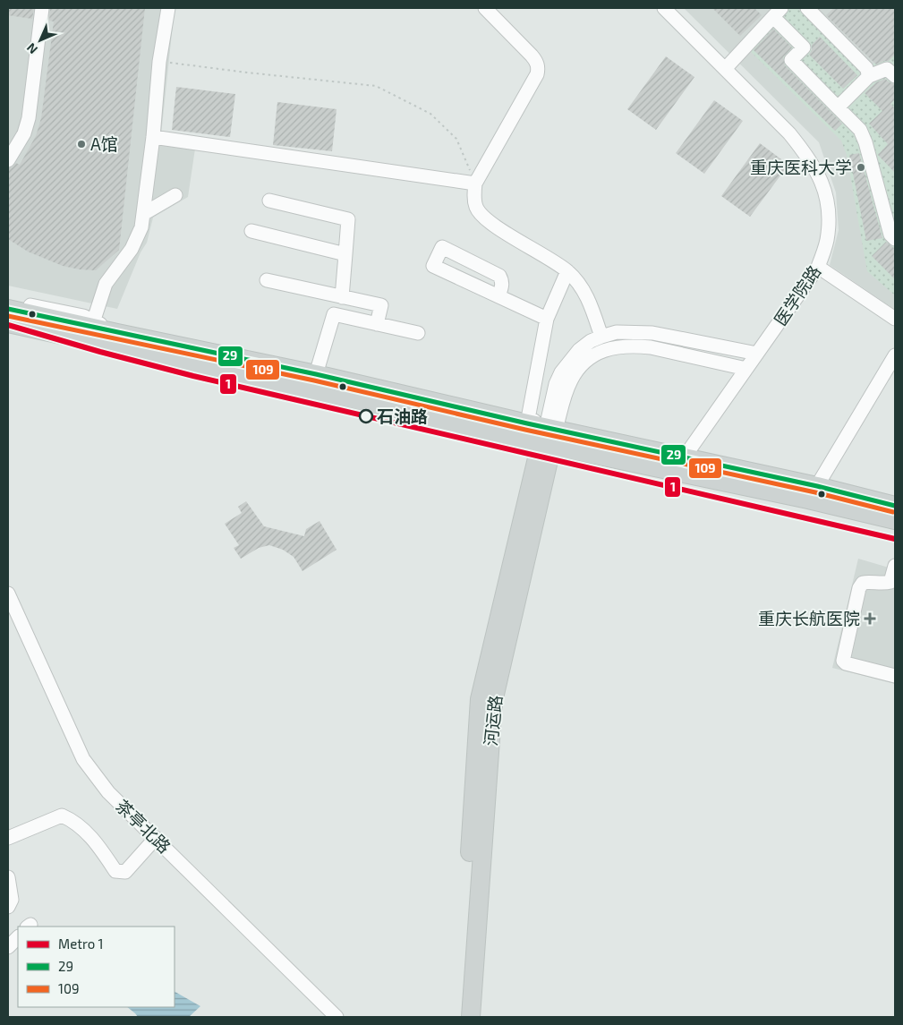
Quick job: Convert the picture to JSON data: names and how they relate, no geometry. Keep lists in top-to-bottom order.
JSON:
{
  "streets": {
    "main road": ["河运路"],
    "street": ["医学院路", "茶亭北路"]
  },
  "places": {
    "other": ["A馆", "重庆医科大学", "石油路"],
    "health": ["重庆长航医院"]
  },
  "lines": ["transit line 29", "transit line 109", "metro line 1"],
  "legend": ["Metro 1", "29", "109"],
  "north": "bottom left"
}
